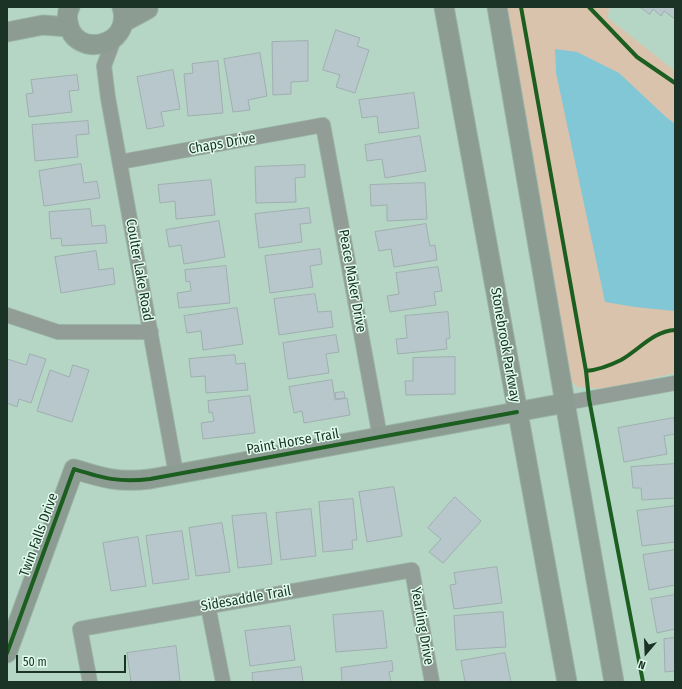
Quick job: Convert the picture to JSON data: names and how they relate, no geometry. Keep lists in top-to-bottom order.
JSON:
{
  "streets": {
    "main road": ["Stonebrook Parkway", "Paint Horse Trail", "Twin Falls Drive"],
    "street": [
      "Chaps Drive",
      "Coulter Lake Road",
      "Peace Maker Drive",
      "Sidesaddle Trail",
      "Yearling Drive"
    ]
  },
  "crossings": [
    ["Chaps Drive", "Coulter Lake Road"],
    ["Chaps Drive", "Peace Maker Drive"],
    ["Coulter Lake Road", "Paint Horse Trail"],
    ["Peace Maker Drive", "Paint Horse Trail"],
    ["Stonebrook Parkway", "Paint Horse Trail"],
    ["Paint Horse Trail", "Twin Falls Drive"],
    ["Sidesaddle Trail", "Yearling Drive"]
  ],
  "scale_bar": "50 m",
  "north": "bottom"
}
